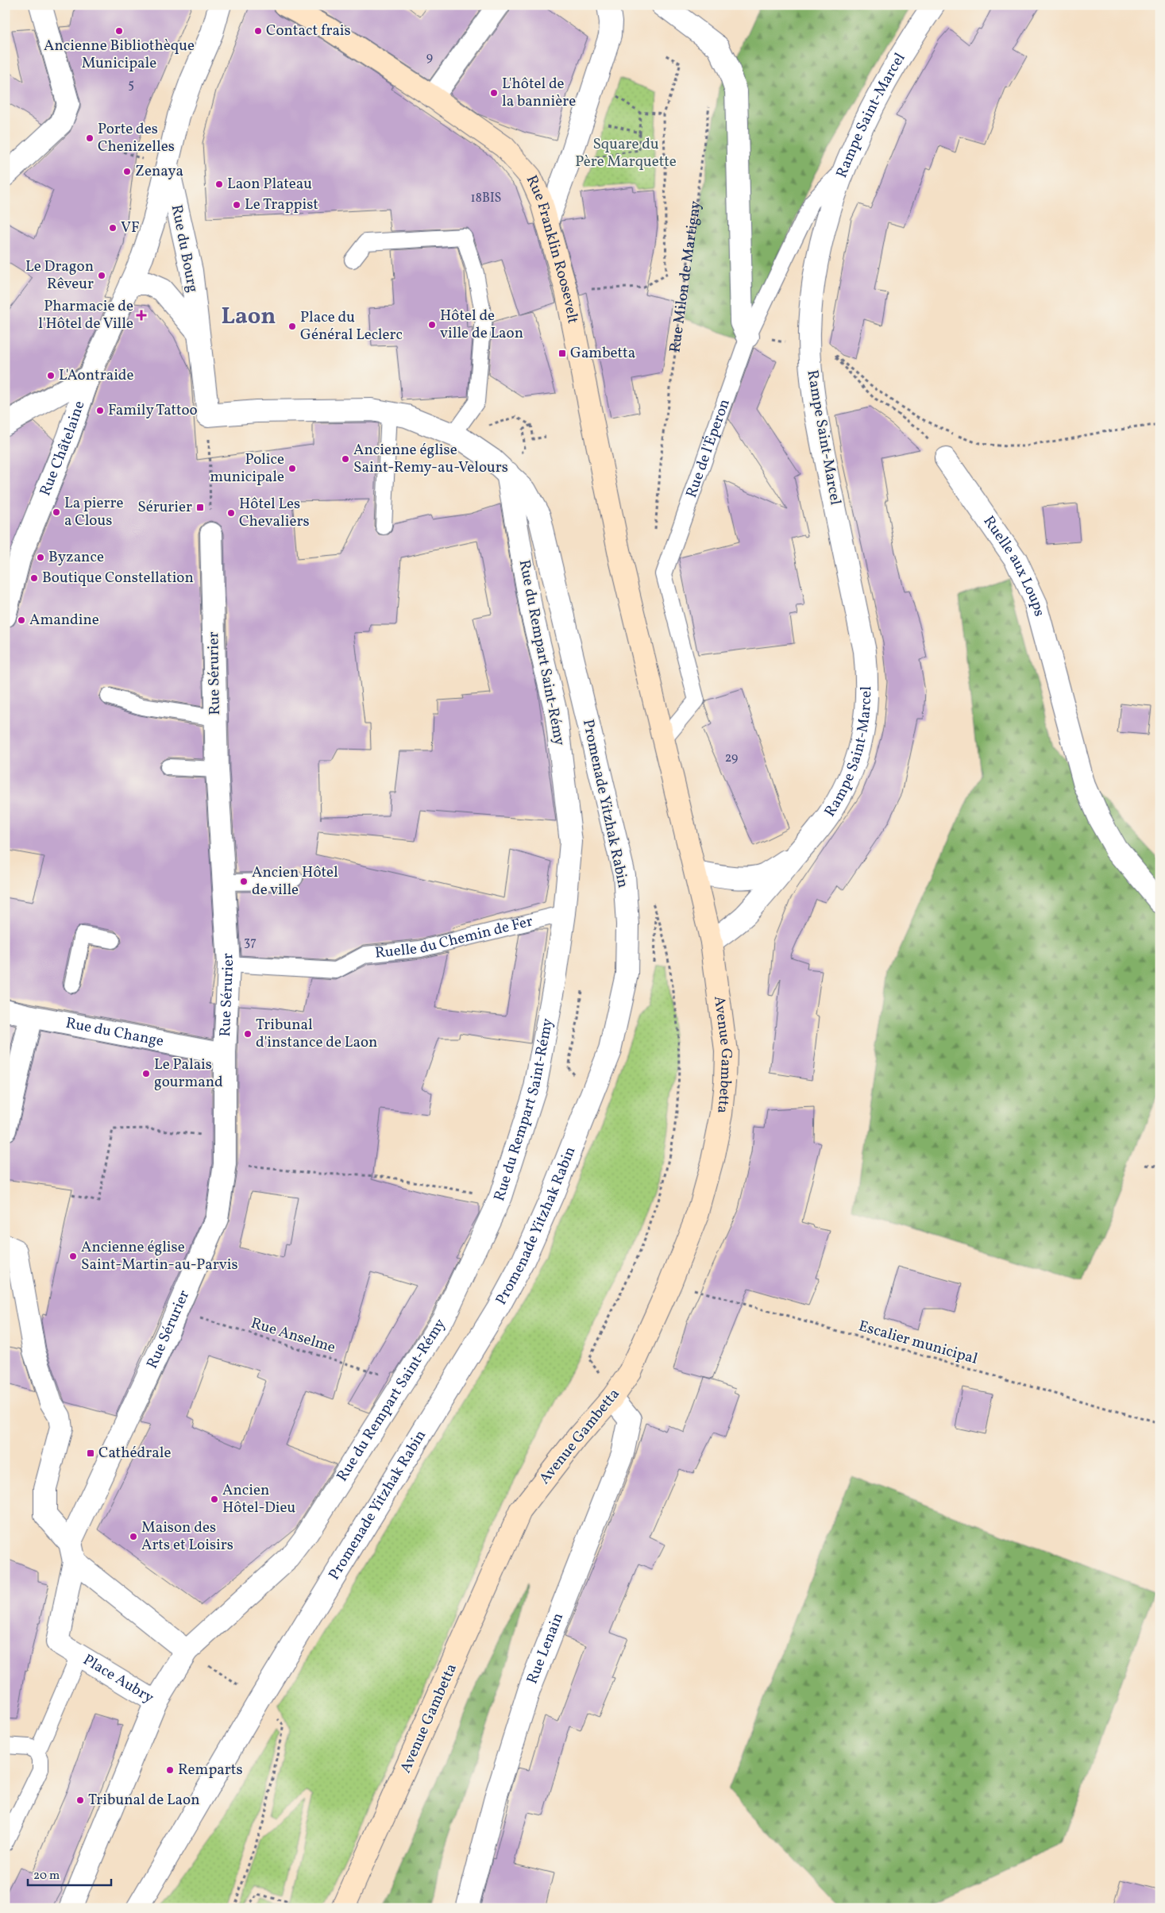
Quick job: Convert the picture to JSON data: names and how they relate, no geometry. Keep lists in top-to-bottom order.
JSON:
{
  "streets": {
    "main road": ["Rue Franklin Roosevelt", "Avenue Gambetta"],
    "street": [
      "Rampe Saint-Marcel",
      "Rue du Bourg",
      "Rue Châtelaine",
      "Ruelle aux Loups",
      "Rue du Rempart Saint-Rémy",
      "Rue Sérurier",
      "Promenade Yitzhak Rabin",
      "Rue du Change",
      "Rue Lenain",
      "Place Aubry"
    ],
    "lane": ["Rue de l'Éperon", "Ruelle du Chemin de Fer"],
    "path": ["Rue Milon de Martigny", "Rue Anselme", "Escalier municipal"]
  },
  "crossings": [
    ["Rampe Saint-Marcel", "Rue de l'Éperon"],
    ["Rampe Saint-Marcel", "Avenue Gambetta"],
    ["Rue du Bourg", "Rue Châtelaine"],
    ["Rue du Bourg", "Promenade Yitzhak Rabin"],
    ["Rue Franklin Roosevelt", "Rue de l'Éperon"],
    ["Rue Franklin Roosevelt", "Avenue Gambetta"],
    ["Rue de l'Éperon", "Avenue Gambetta"],
    ["Rue du Rempart Saint-Rémy", "Promenade Yitzhak Rabin"],
    ["Rue du Rempart Saint-Rémy", "Ruelle du Chemin de Fer"],
    ["Rue du Rempart Saint-Rémy", "Rue Anselme"],
    ["Rue du Rempart Saint-Rémy", "Place Aubry"],
    ["Rue Sérurier", "Ruelle du Chemin de Fer"],
    ["Rue Sérurier", "Rue du Change"],
    ["Rue Sérurier", "Rue Anselme"],
    ["Rue Sérurier", "Place Aubry"],
    ["Avenue Gambetta", "Escalier municipal"],
    ["Avenue Gambetta", "Rue Lenain"]
  ],
  "districts": ["Laon"],
  "parks": ["Square du Père Marquette"],
  "places": {
    "other": [
      "Ancienne Bibliothèque Municipale",
      "Contact frais",
      "L'hôtel de la bannière",
      "Porte des Chenizelles",
      "Zenaya",
      "Laon Plateau",
      "Le Trappist",
      "VF",
      "Le Dragon Rêveur",
      "Hôtel de ville de Laon",
      "Place du Général Leclerc",
      "L'Aontraide",
      "Family Tattoo",
      "Ancienne église Saint-Remy-au-Velours",
      "Police municipale",
      "La pierre a Clous",
      "Hôtel Les Chevaliers",
      "Byzance",
      "Boutique Constellation",
      "Amandine",
      "Ancien Hôtel de ville",
      "Tribunal d'instance de Laon",
      "Le Palais gourmand",
      "Ancienne église Saint-Martin-au-Parvis",
      "Ancien Hôtel-Dieu",
      "Maison des Arts et Loisirs",
      "Remparts",
      "Tribunal de Laon"
    ],
    "health": ["Pharmacie de l'Hôtel de Ville"],
    "transit": ["Gambetta", "Sérurier", "Cathédrale"]
  },
  "house_numbers": [
    "9",
    "5",
    "18BIS",
    "29",
    "37"
  ],
  "scale_bar": "20 m"
}
